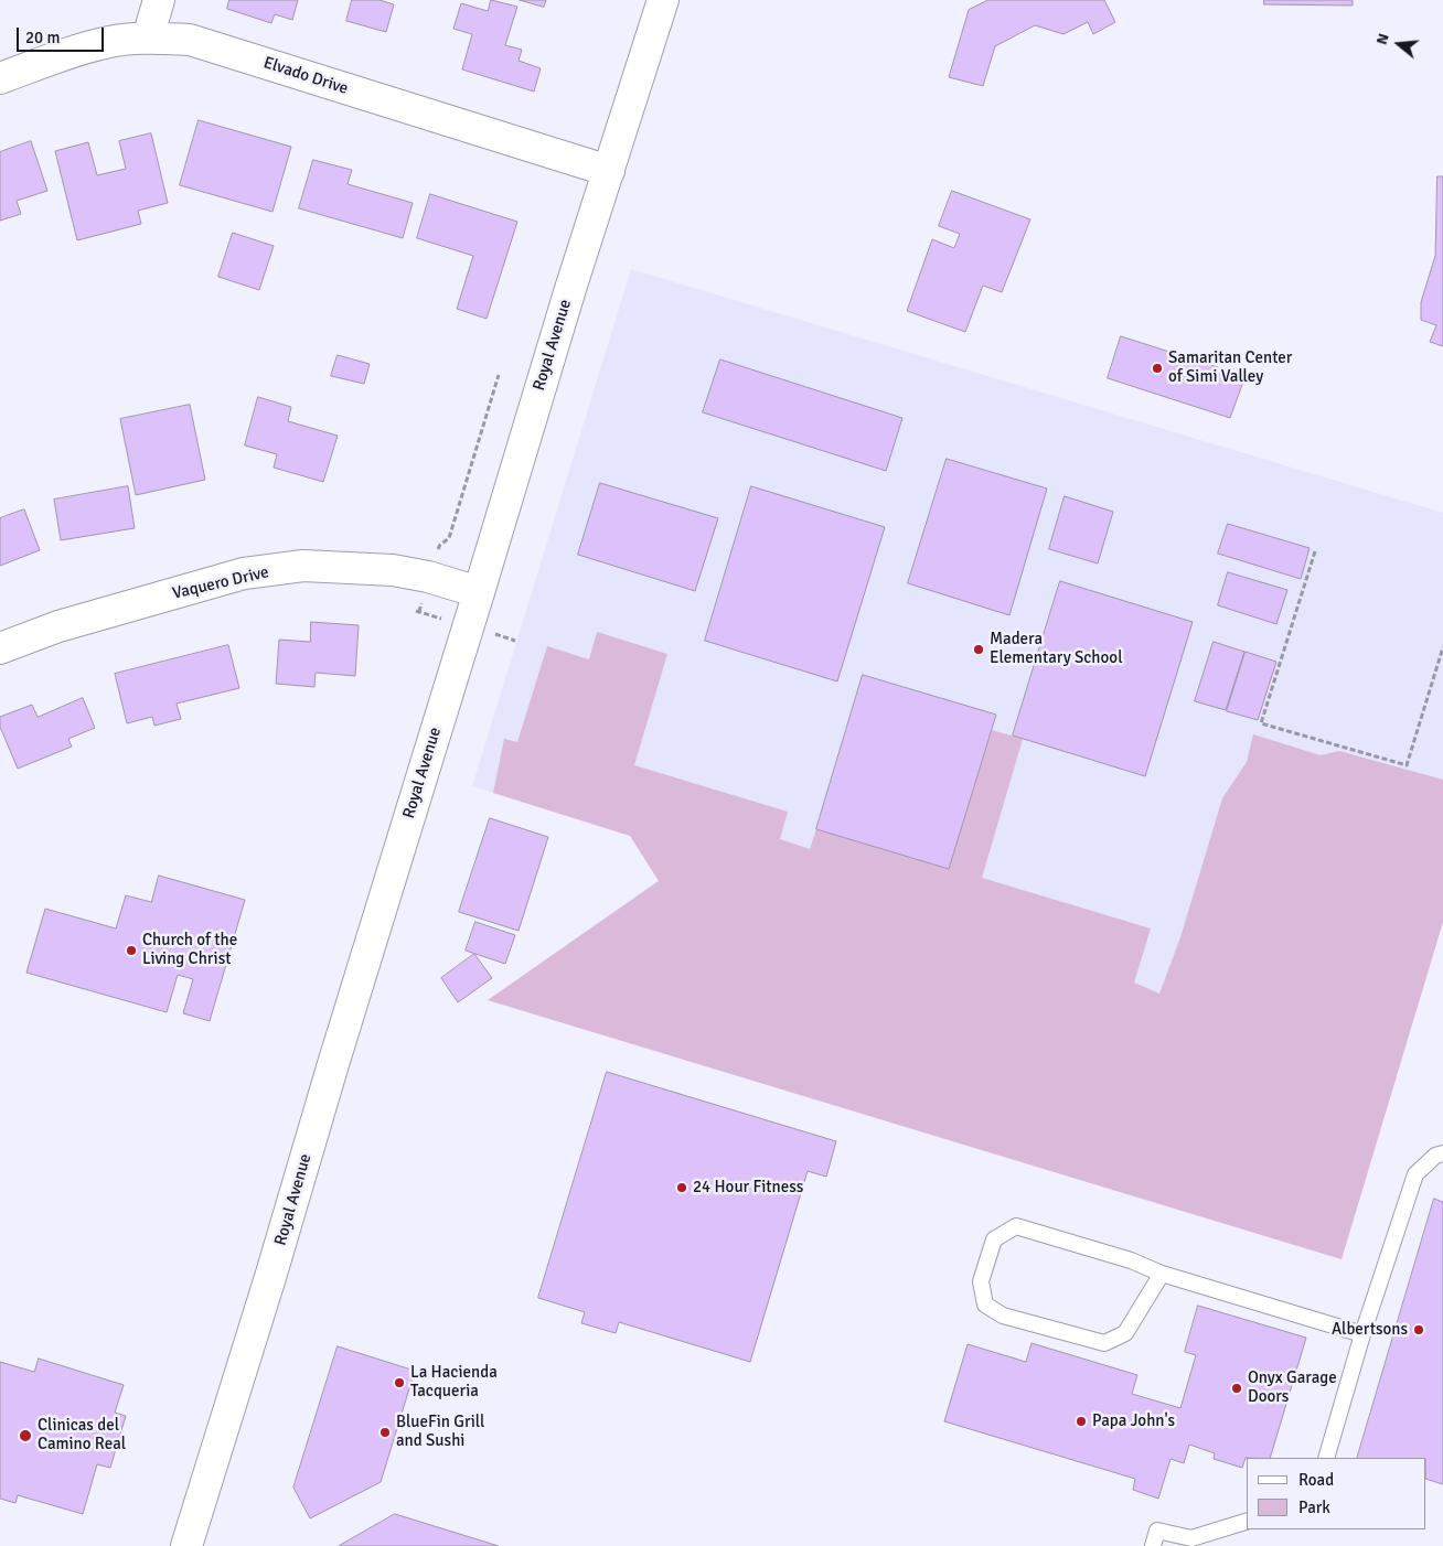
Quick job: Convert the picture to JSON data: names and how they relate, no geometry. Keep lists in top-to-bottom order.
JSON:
{
  "streets": {
    "main road": ["Elvado Drive", "Royal Avenue", "Vaquero Drive"]
  },
  "crossings": [
    ["Elvado Drive", "Royal Avenue"],
    ["Royal Avenue", "Vaquero Drive"]
  ],
  "places": [
    "Samaritan Center of Simi Valley",
    "Madera Elementary School",
    "Church of the Living Christ",
    "24 Hour Fitness",
    "Albertsons",
    "La Hacienda Tacqueria",
    "Onyx Garage Doors",
    "Papa John's",
    "BlueFin Grill and Sushi",
    "Clinicas del Camino Real"
  ],
  "legend": ["Road", "Park"],
  "scale_bar": "20 m",
  "north": "left"
}
